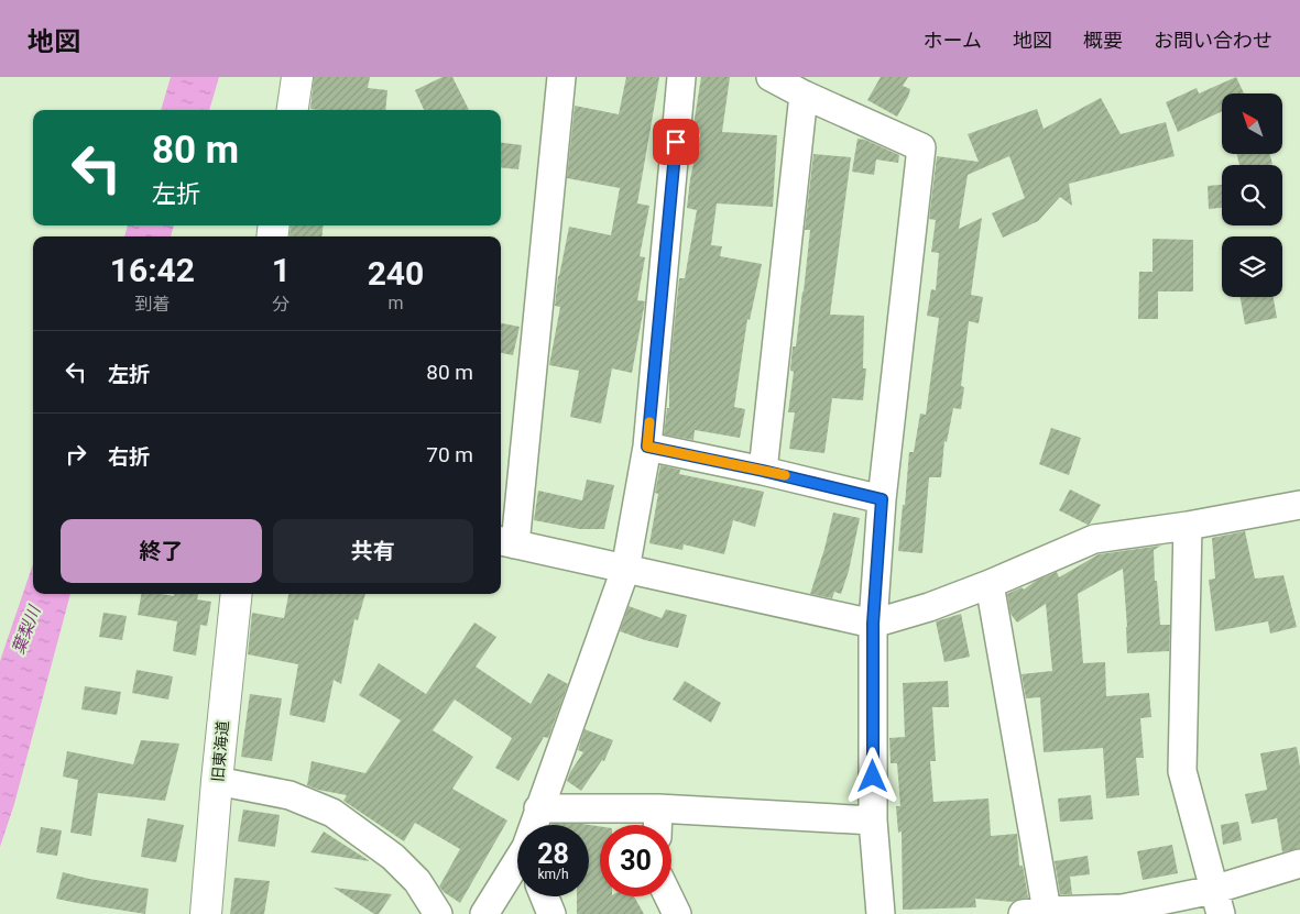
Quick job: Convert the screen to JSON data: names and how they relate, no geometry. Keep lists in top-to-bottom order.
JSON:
{
  "streets": {
    "main road": ["旧東海道"]
  },
  "water": ["葉梨川"],
  "north": "top left",
  "page": {
    "header": "地図",
    "nav": [
      "ホーム",
      "地図",
      "概要",
      "お問い合わせ"
    ],
    "turn": ["80 m", "左折"],
    "eta": [
      "16:42",
      "到着",
      "1",
      "分",
      "240",
      "m"
    ],
    "list": [
      {
        "name": "左折",
        "value": "80 m"
      },
      {
        "name": "右折",
        "value": "70 m"
      }
    ],
    "buttons": ["終了", "共有"],
    "speed": "28 km/h",
    "limit": "30"
  }
}
